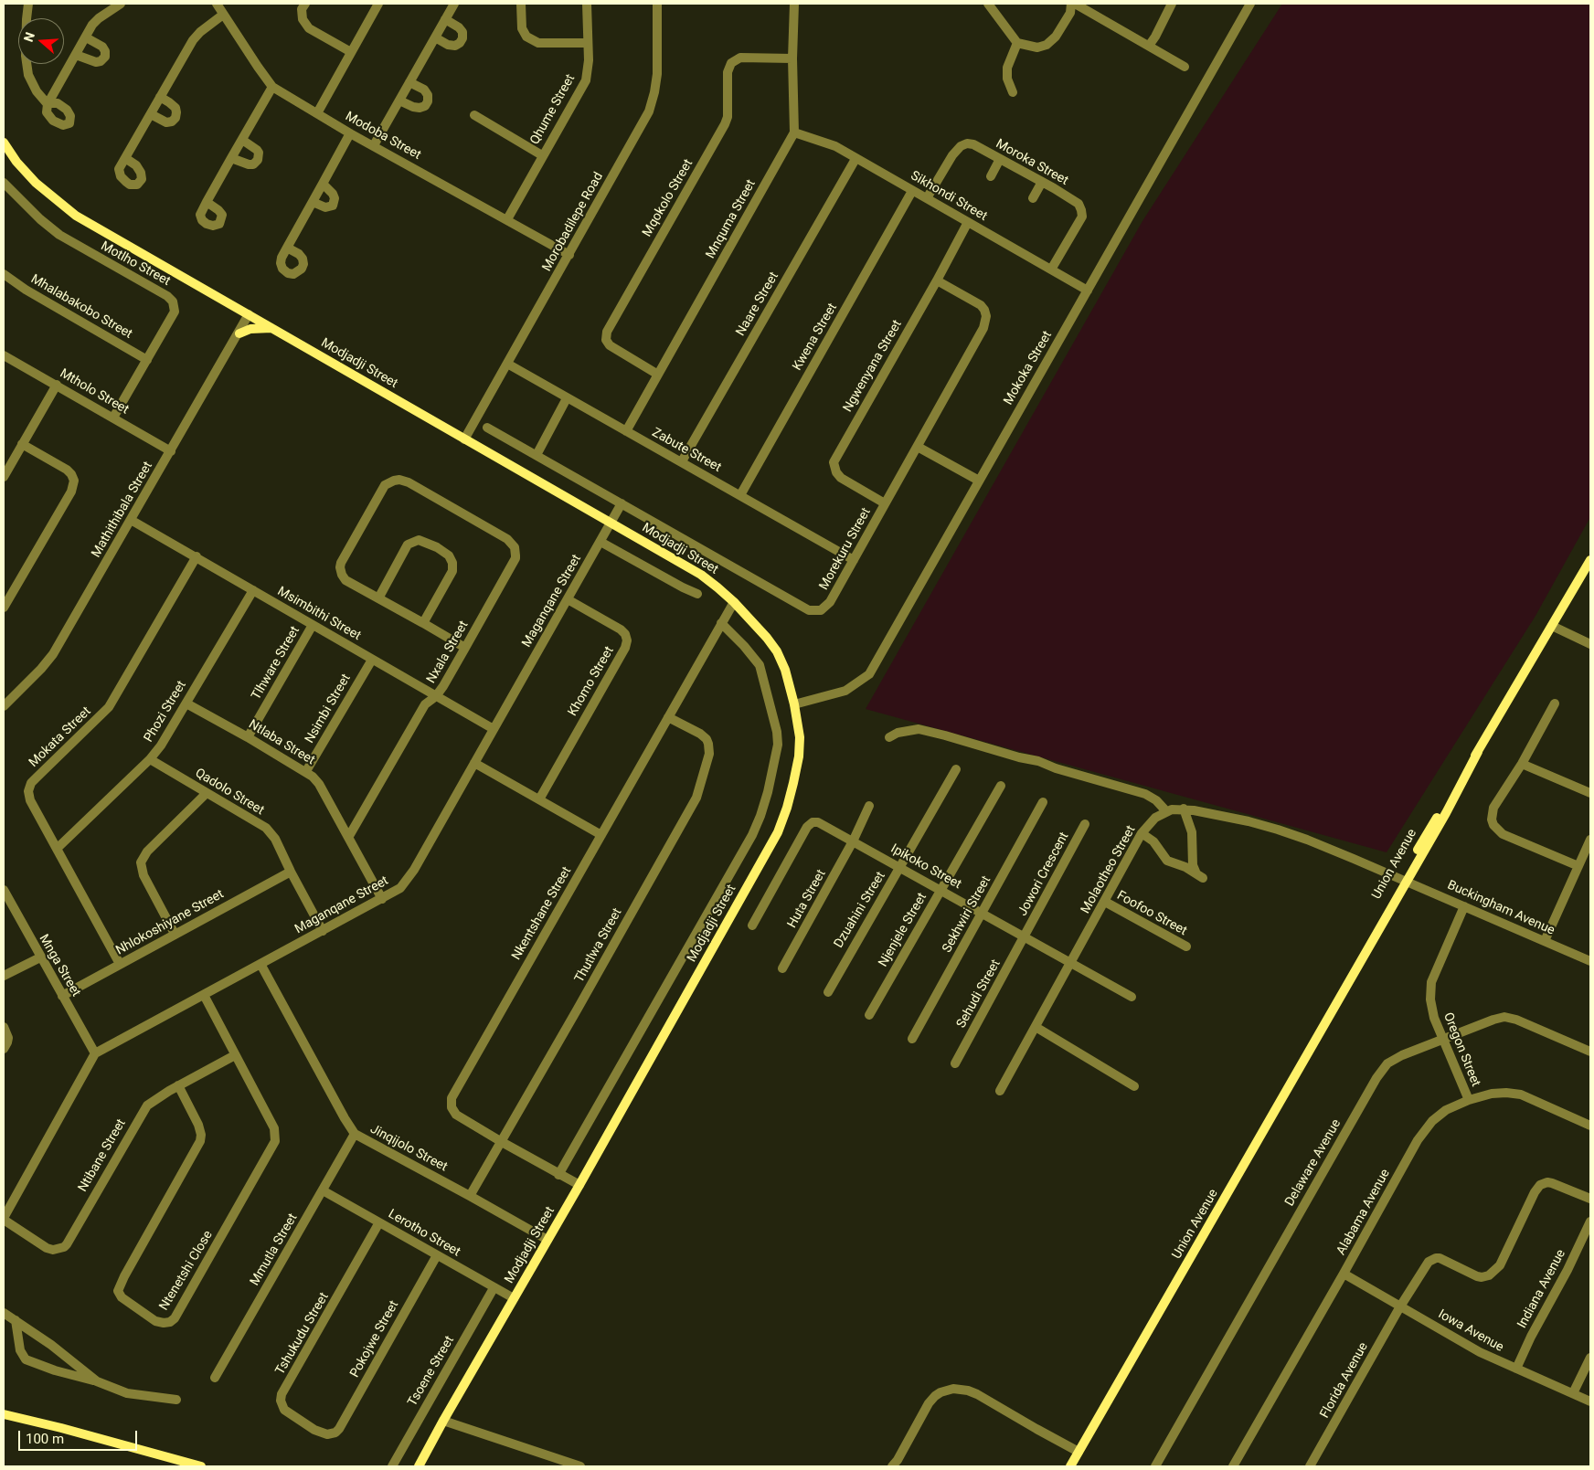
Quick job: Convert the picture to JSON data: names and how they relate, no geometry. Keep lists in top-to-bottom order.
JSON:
{
  "streets": {
    "street": [
      "Qhume Street",
      "Modoba Street",
      "Moroka Street",
      "Sikhondi Street",
      "Mqokolo Street",
      "Mnquma Street",
      "Morobadilepe Road",
      "Motlho Street",
      "Naare Street",
      "Mhalabakobo Street",
      "Kwena Street",
      "Modjadji Street",
      "Ngwenyana Street",
      "Mokoka Street",
      "Mtholo Street",
      "Zabute Street",
      "Mathithibala Street",
      "Morekuru Street",
      "Maganqane Street",
      "Msimbithi Street",
      "Nxala Street",
      "Tlhware Street",
      "Khomo Street",
      "Nsimbi Street",
      "Phozi Street",
      "Mokata Street",
      "Ntlaba Street",
      "Qadolo Street",
      "Union Avenue",
      "Ipikoko Street",
      "Molaotheo Street",
      "Jowori Crescent",
      "Huta Street",
      "Buckingham Avenue",
      "Dzuahini Street",
      "Nkentshane Street",
      "Foofoo Street",
      "Sekhwiri Street",
      "Nhlokoshiyane Street",
      "Njenjele Street",
      "Thutlwa Street",
      "Mnga Street",
      "Sehudi Street",
      "Oregon Street",
      "Jinqijolo Street",
      "Ntibane Street",
      "Delaware Avenue",
      "Alabama Avenue",
      "Lerotho Street",
      "Mmutla Street",
      "Ntenetshi Close",
      "Indiana Avenue",
      "Iowa Avenue",
      "Tshukudu Street",
      "Pokojwe Street",
      "Tsoene Street",
      "Florida Avenue"
    ]
  },
  "crossings": [
    ["Qhume Street", "Modoba Street"],
    ["Modoba Street", "Morobadilepe Road"],
    ["Moroka Street", "Sikhondi Street"],
    ["Sikhondi Street", "Mnquma Street"],
    ["Sikhondi Street", "Naare Street"],
    ["Sikhondi Street", "Kwena Street"],
    ["Sikhondi Street", "Ngwenyana Street"],
    ["Sikhondi Street", "Mokoka Street"],
    ["Mqokolo Street", "Mnquma Street"],
    ["Mnquma Street", "Zabute Street"],
    ["Morobadilepe Road", "Modjadji Street"],
    ["Morobadilepe Road", "Zabute Street"],
    ["Motlho Street", "Mhalabakobo Street"],
    ["Motlho Street", "Mtholo Street"],
    ["Naare Street", "Zabute Street"],
    ["Kwena Street", "Zabute Street"],
    ["Modjadji Street", "Mokoka Street"],
    ["Modjadji Street", "Mathithibala Street"],
    ["Modjadji Street", "Maganqane Street"],
    ["Modjadji Street", "Nkentshane Street"],
    ["Modjadji Street", "Jinqijolo Street"],
    ["Modjadji Street", "Lerotho Street"],
    ["Ngwenyana Street", "Morekuru Street"],
    ["Mtholo Street", "Mathithibala Street"],
    ["Zabute Street", "Morekuru Street"],
    ["Mathithibala Street", "Msimbithi Street"],
    ["Morekuru Street", "Maganqane Street"],
    ["Maganqane Street", "Msimbithi Street"],
    ["Maganqane Street", "Khomo Street"],
    ["Maganqane Street", "Ntlaba Street"],
    ["Maganqane Street", "Qadolo Street"],
    ["Maganqane Street", "Mnga Street"],
    ["Maganqane Street", "Jinqijolo Street"],
    ["Maganqane Street", "Ntenetshi Close"],
    ["Msimbithi Street", "Nxala Street"],
    ["Msimbithi Street", "Tlhware Street"],
    ["Msimbithi Street", "Nsimbi Street"],
    ["Msimbithi Street", "Phozi Street"],
    ["Msimbithi Street", "Mokata Street"],
    ["Nxala Street", "Ntlaba Street"],
    ["Tlhware Street", "Ntlaba Street"],
    ["Nsimbi Street", "Ntlaba Street"],
    ["Phozi Street", "Mokata Street"],
    ["Phozi Street", "Ntlaba Street"],
    ["Phozi Street", "Qadolo Street"],
    ["Mokata Street", "Nhlokoshiyane Street"],
    ["Qadolo Street", "Nhlokoshiyane Street"],
    ["Union Avenue", "Molaotheo Street"],
    ["Union Avenue", "Buckingham Avenue"],
    ["Ipikoko Street", "Molaotheo Street"],
    ["Ipikoko Street", "Jowori Crescent"],
    ["Ipikoko Street", "Huta Street"],
    ["Ipikoko Street", "Dzuahini Street"],
    ["Ipikoko Street", "Sekhwiri Street"],
    ["Ipikoko Street", "Njenjele Street"],
    ["Ipikoko Street", "Sehudi Street"],
    ["Molaotheo Street", "Buckingham Avenue"],
    ["Molaotheo Street", "Foofoo Street"],
    ["Jowori Crescent", "Sehudi Street"],
    ["Buckingham Avenue", "Oregon Street"],
    ["Nkentshane Street", "Thutlwa Street"],
    ["Nhlokoshiyane Street", "Mnga Street"],
    ["Thutlwa Street", "Jinqijolo Street"],
    ["Oregon Street", "Delaware Avenue"],
    ["Oregon Street", "Alabama Avenue"],
    ["Jinqijolo Street", "Mmutla Street"],
    ["Ntibane Street", "Ntenetshi Close"],
    ["Alabama Avenue", "Iowa Avenue"],
    ["Lerotho Street", "Mmutla Street"],
    ["Lerotho Street", "Tshukudu Street"],
    ["Lerotho Street", "Pokojwe Street"],
    ["Lerotho Street", "Tsoene Street"],
    ["Indiana Avenue", "Iowa Avenue"],
    ["Iowa Avenue", "Florida Avenue"],
    ["Tshukudu Street", "Pokojwe Street"]
  ],
  "scale_bar": "100 m",
  "north": "left"
}
